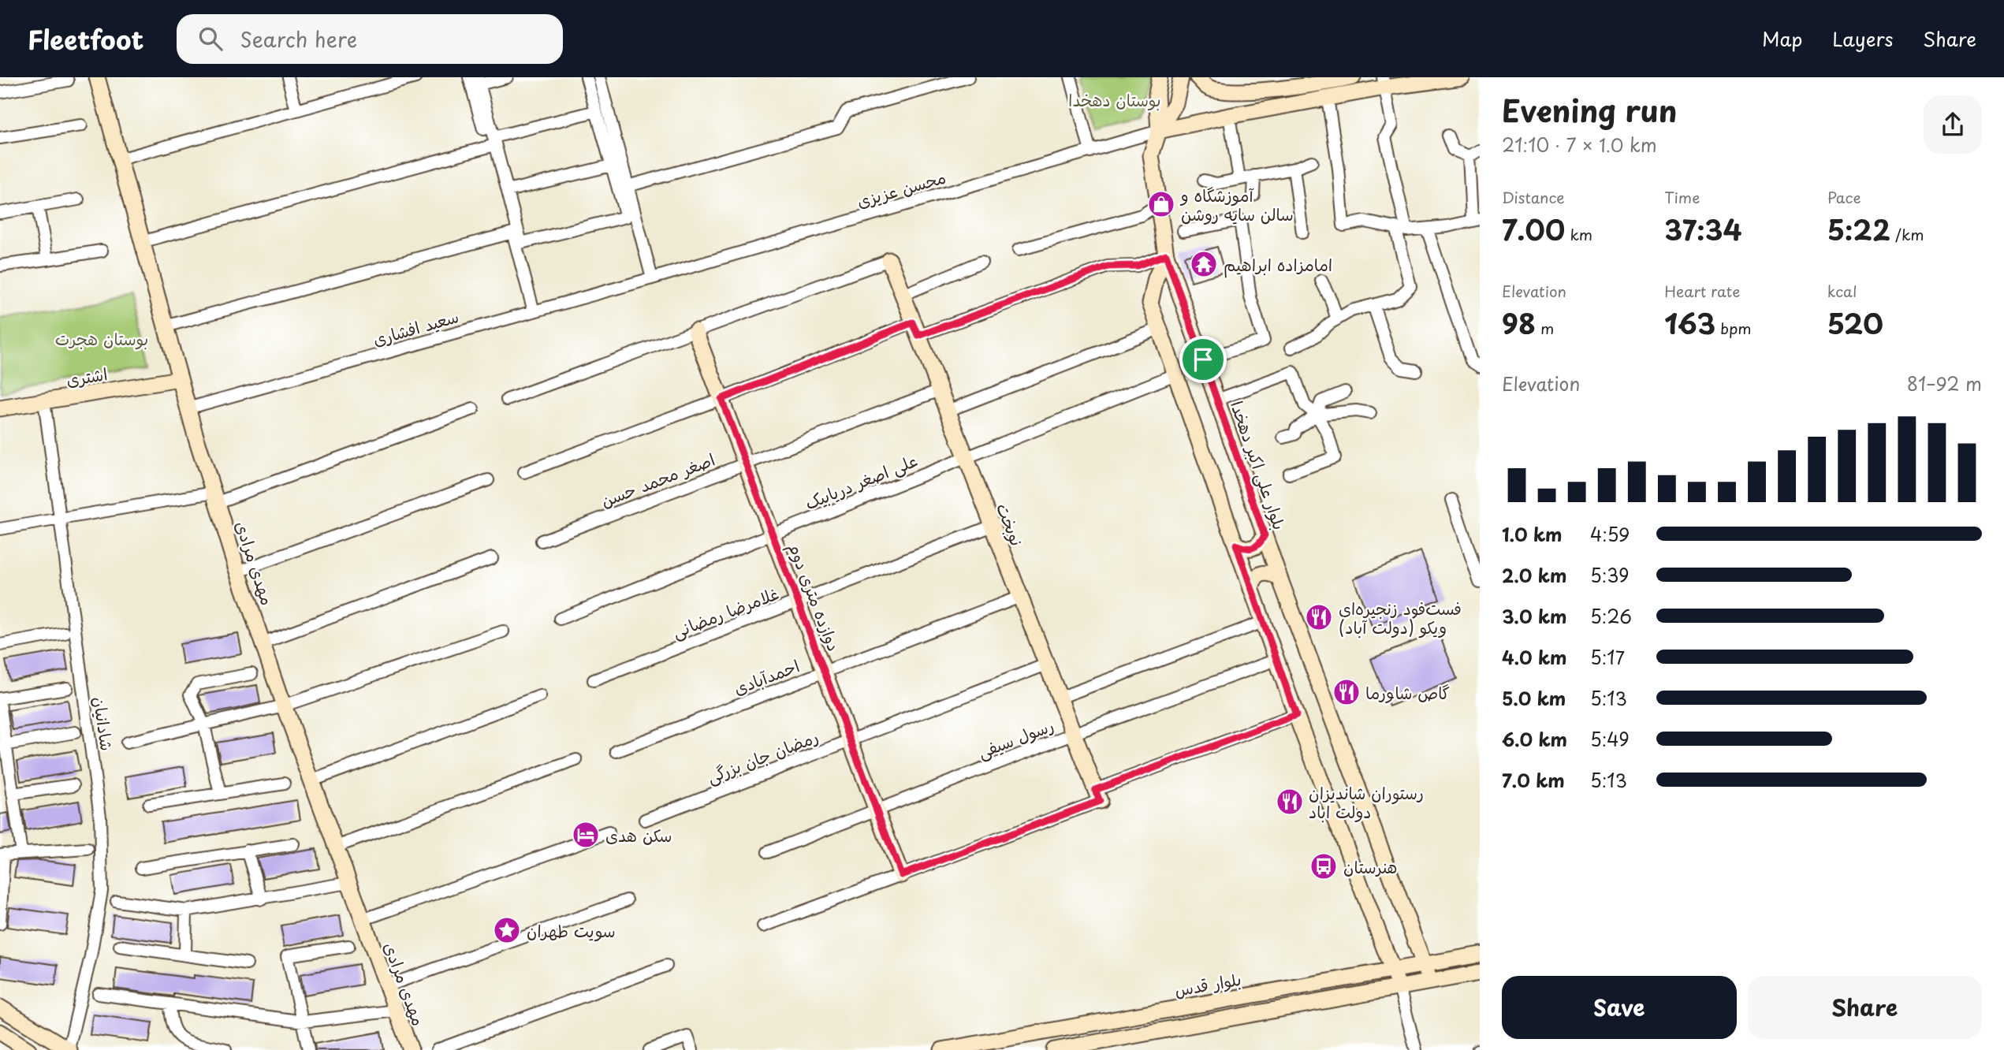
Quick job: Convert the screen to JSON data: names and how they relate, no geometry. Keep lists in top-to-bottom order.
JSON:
{
  "streets": {
    "street": [
      "محسن عزیزی",
      "سعید افشاری",
      "اشتری",
      "بلوار علی اکبر دهخدا",
      "اصغر محمد حسن",
      "علی اصغر دریابیک",
      "نوبخت",
      "مهدی مرادی",
      "دوازده متری دوم",
      "غلامرضا رمضانی",
      "احمدآبادی",
      "شادانیان",
      "رسول سیفی",
      "رمضان جان بزرگی",
      "بلوار قدس"
    ]
  },
  "crossings": [
    ["محسن عزیزی", "سعید افشاری"],
    ["محسن عزیزی", "بلوار علی اکبر دهخدا"],
    ["سعید افشاری", "مهدی مرادی"],
    ["اشتری", "مهدی مرادی"],
    ["اشتری", "شادانیان"],
    ["بلوار علی اکبر دهخدا", "بلوار قدس"],
    ["اصغر محمد حسن", "نوبخت"],
    ["اصغر محمد حسن", "دوازده متری دوم"],
    ["علی اصغر دریابیک", "نوبخت"],
    ["علی اصغر دریابیک", "دوازده متری دوم"],
    ["نوبخت", "غلامرضا رمضانی"],
    ["نوبخت", "احمدآبادی"],
    ["نوبخت", "رسول سیفی"],
    ["نوبخت", "رمضان جان بزرگی"],
    ["دوازده متری دوم", "غلامرضا رمضانی"],
    ["دوازده متری دوم", "احمدآبادی"],
    ["دوازده متری دوم", "رسول سیفی"],
    ["دوازده متری دوم", "رمضان جان بزرگی"]
  ],
  "parks": ["بوستان دهخدا", "بوستان هجرت"],
  "places": {
    "shop": ["آموزشگاه و سالن سایه روشن"],
    "temple": ["امامزاده ابراهیم"],
    "restaurant": ["فست‌فود زنجیره‌ای ویکو (دولت آباد)", "گاص شاورما", "رستوران شاندیزان دولت اباد"],
    "hotel": ["سكن هدى"],
    "bus stop": ["هنرستان"],
    "place": ["سويت طهران"]
  },
  "page": {
    "header": "Fleetfoot",
    "search": "Search here",
    "nav": ["Map", "Layers", "Share"],
    "heading": ["Evening run", "21:10 · 7 × 1.0 km"],
    "stats": [
      ["Distance", "7.00 km"],
      ["Time", "37:34"],
      ["Pace", "5:22 /km"],
      ["Elevation", "98 m"],
      ["Heart rate", "163 bpm"],
      ["kcal", "520"]
    ],
    "chart": ["Elevation", "81–92 m"],
    "list": [
      {
        "name": "1.0 km",
        "note": "4:59"
      },
      {
        "name": "2.0 km",
        "note": "5:39"
      },
      {
        "name": "3.0 km",
        "note": "5:26"
      },
      {
        "name": "4.0 km",
        "note": "5:17"
      },
      {
        "name": "5.0 km",
        "note": "5:13"
      },
      {
        "name": "6.0 km",
        "note": "5:49"
      },
      {
        "name": "7.0 km",
        "note": "5:13"
      }
    ],
    "buttons": ["Save", "Share"]
  }
}
